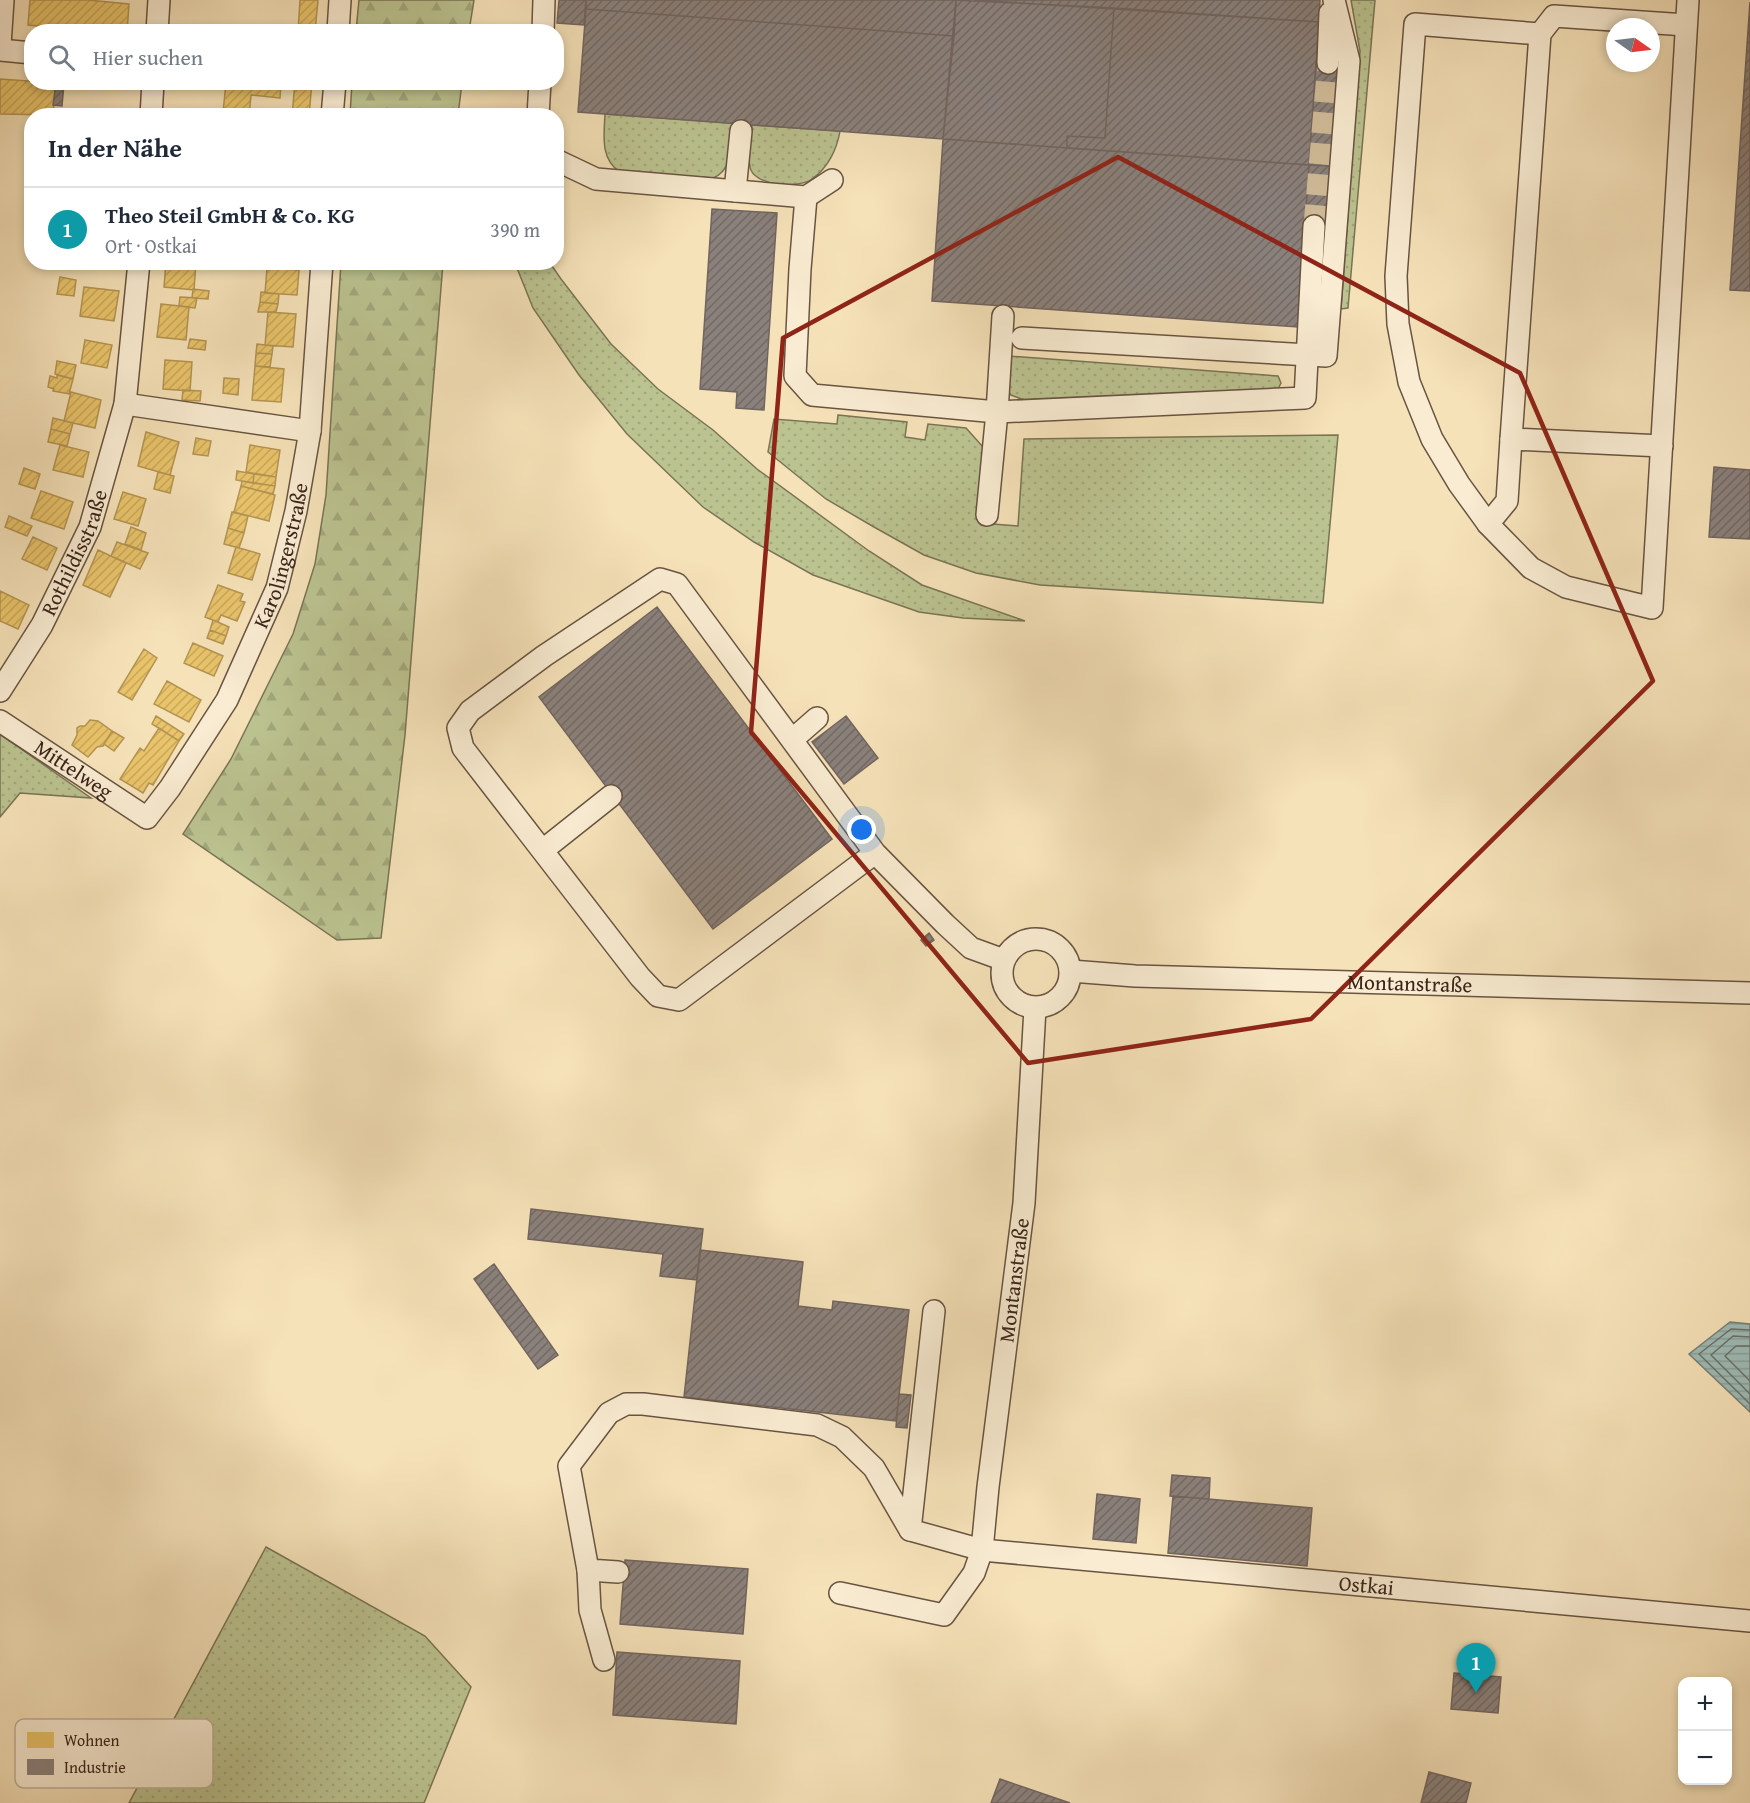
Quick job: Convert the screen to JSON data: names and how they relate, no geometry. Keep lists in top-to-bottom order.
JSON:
{
  "streets": {
    "street": [
      "Rothildisstraße",
      "Karolingerstraße",
      "Mittelweg",
      "Montanstraße",
      "Ostkai"
    ]
  },
  "crossings": [
    ["Karolingerstraße", "Mittelweg"],
    ["Montanstraße", "Ostkai"]
  ],
  "legend": ["Wohnen", "Industrie"],
  "north": "right",
  "page": {
    "search": "Hier suchen",
    "heading": "In der Nähe",
    "list": [
      {
        "mark": "1",
        "name": "Theo Steil GmbH & Co. KG",
        "note": "Ort · Ostkai",
        "value": "390 m"
      }
    ],
    "pins": "1",
    "map_buttons": ["+", "−"]
  }
}
